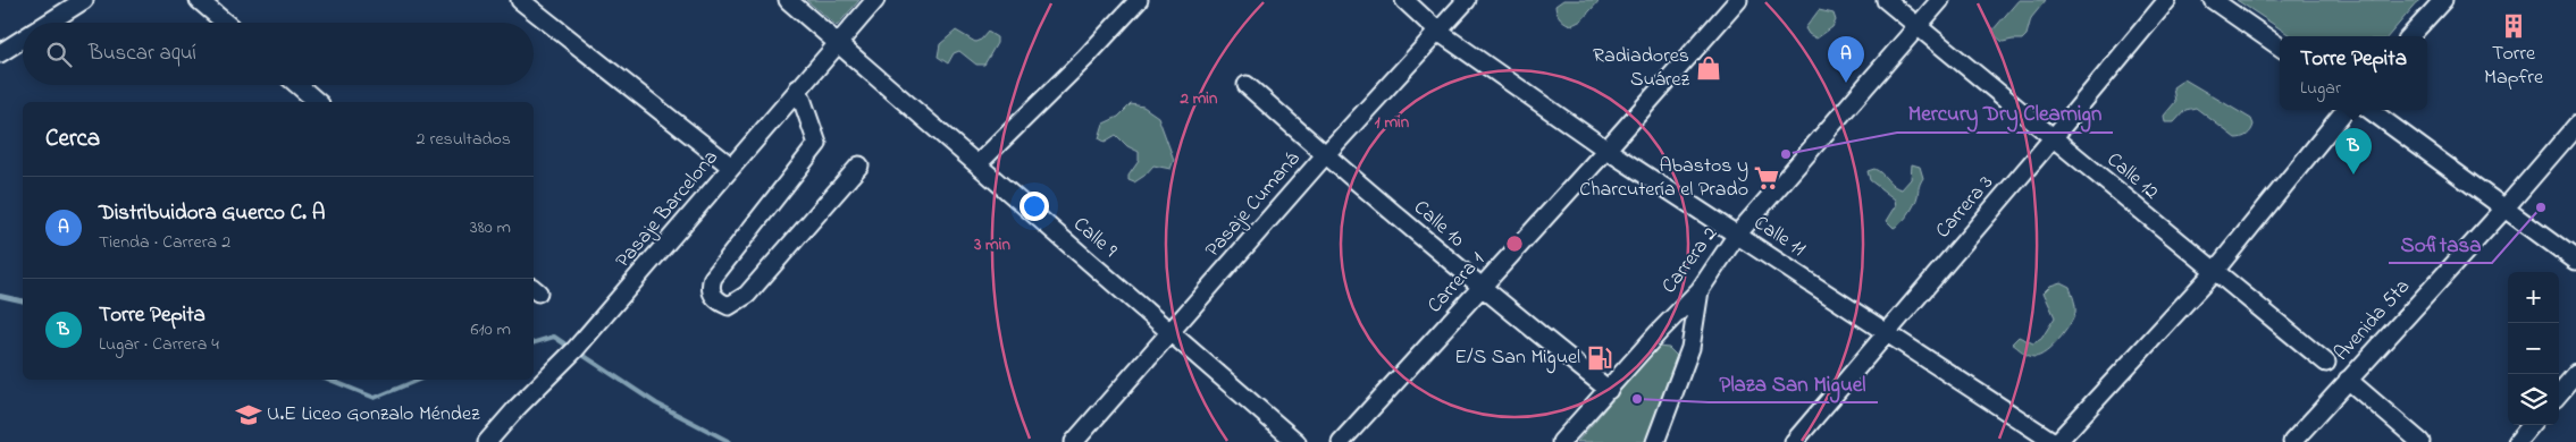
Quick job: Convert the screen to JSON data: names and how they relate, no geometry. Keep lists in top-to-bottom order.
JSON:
{
  "streets": {
    "street": [
      "Calle 12",
      "Pasaje Cumaná",
      "Carrera 3",
      "Pasaje Barcelona",
      "Calle 10",
      "Calle 11",
      "Calle 9",
      "Carrera 2",
      "Carrera 1",
      "Avenida 5ta"
    ]
  },
  "crossings": [
    ["Calle 12", "Carrera 3"],
    ["Calle 12", "Carrera 2"],
    ["Pasaje Cumaná", "Calle 10"],
    ["Pasaje Cumaná", "Calle 11"],
    ["Pasaje Cumaná", "Calle 9"],
    ["Carrera 3", "Calle 11"],
    ["Pasaje Barcelona", "Calle 9"],
    ["Calle 10", "Carrera 2"],
    ["Calle 10", "Carrera 1"],
    ["Calle 11", "Carrera 2"],
    ["Calle 11", "Carrera 1"]
  ],
  "places": {
    "building": ["Torre Mapfre"],
    "shop": ["Radiadores Suárez"],
    "other": ["Mercury Dry Clearnign", "Sofitasa", "Plaza San Miguel"],
    "supermarket": ["Abastos y Charcutería el Prado"],
    "fuel station": ["E/S San Miguel"],
    "school or university": ["U.E Liceo Gonzalo Méndez"]
  },
  "page": {
    "search": "Buscar aquí",
    "pins": ["A", "B"],
    "popup": ["Torre Pepita", "Lugar"],
    "heading": ["Cerca", "2 resultados"],
    "list": [
      {
        "mark": "A",
        "name": "Distribuidora Guerco C. A",
        "note": "Tienda · Carrera 2",
        "value": "380 m"
      },
      {
        "mark": "B",
        "name": "Torre Pepita",
        "note": "Lugar · Carrera 4",
        "value": "610 m"
      }
    ],
    "map_buttons": ["+", "−"]
  },
  "rings": ["2 min", "1 min", "3 min"]
}
